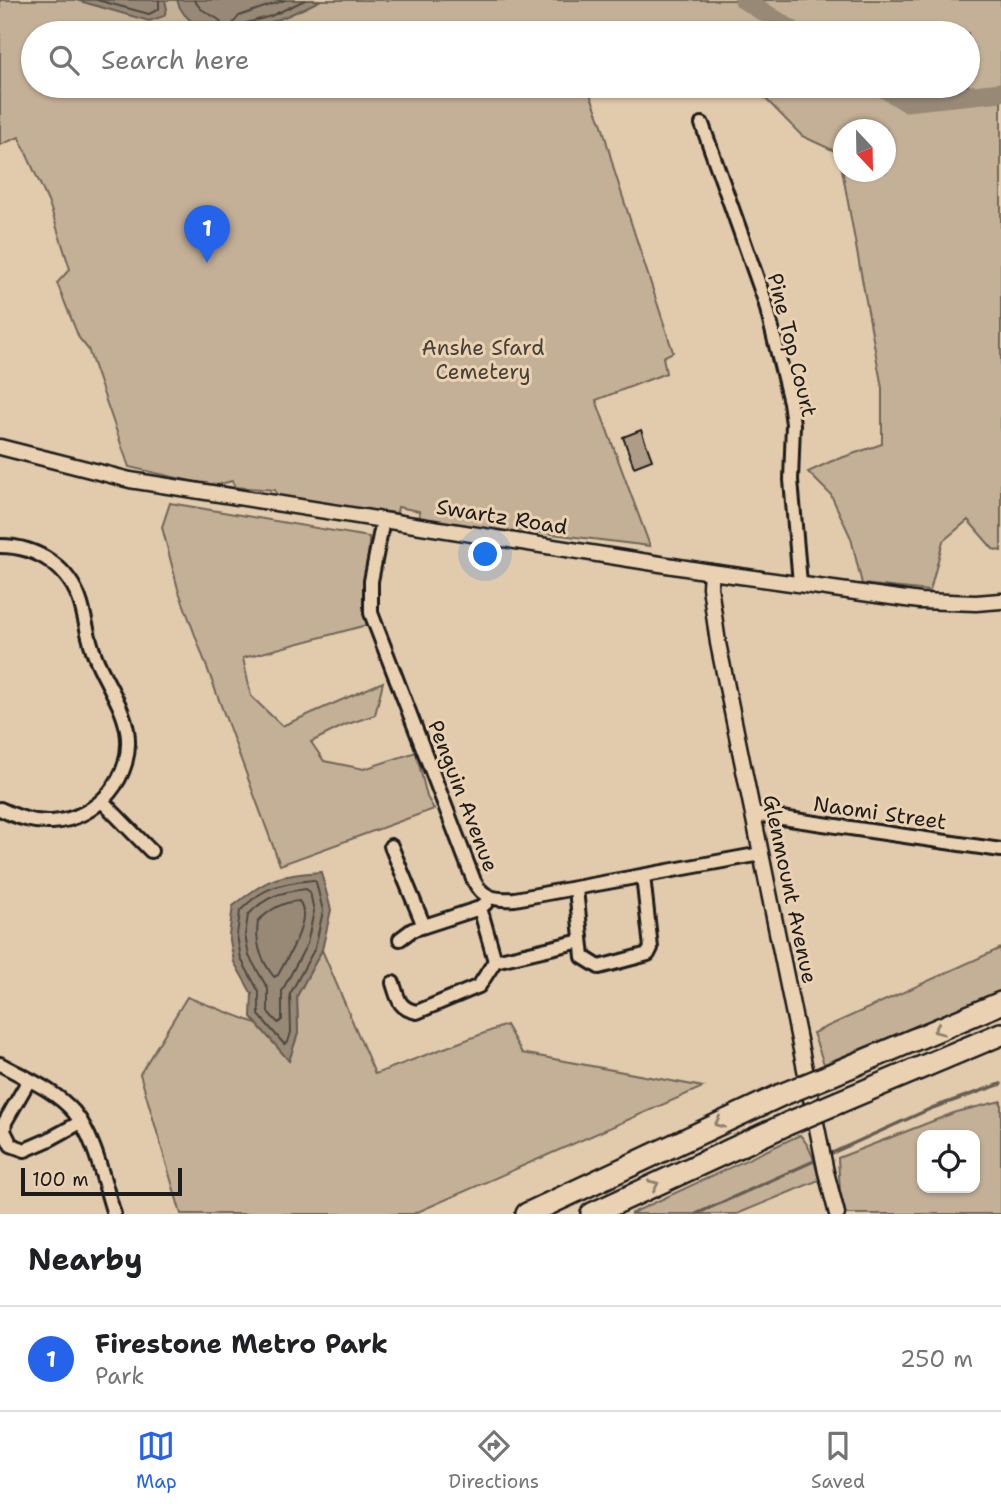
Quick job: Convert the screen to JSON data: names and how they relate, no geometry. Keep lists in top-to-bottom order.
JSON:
{
  "streets": {
    "street": [
      "Pine Top Court",
      "Swartz Road",
      "Penguin Avenue",
      "Naomi Street",
      "Glenmount Avenue"
    ]
  },
  "crossings": [
    ["Pine Top Court", "Swartz Road"],
    ["Swartz Road", "Penguin Avenue"],
    ["Swartz Road", "Glenmount Avenue"],
    ["Penguin Avenue", "Glenmount Avenue"],
    ["Naomi Street", "Glenmount Avenue"]
  ],
  "parks": ["Anshe Sfard Cemetery"],
  "scale_bar": "100 m",
  "north": "bottom",
  "page": {
    "search": "Search here",
    "pins": "1",
    "scale": "100 m",
    "heading": "Nearby",
    "list": [
      {
        "mark": "1",
        "name": "Firestone Metro Park",
        "note": "Park",
        "value": "250 m"
      }
    ],
    "nav": ["Map", "Directions", "Saved"]
  }
}
